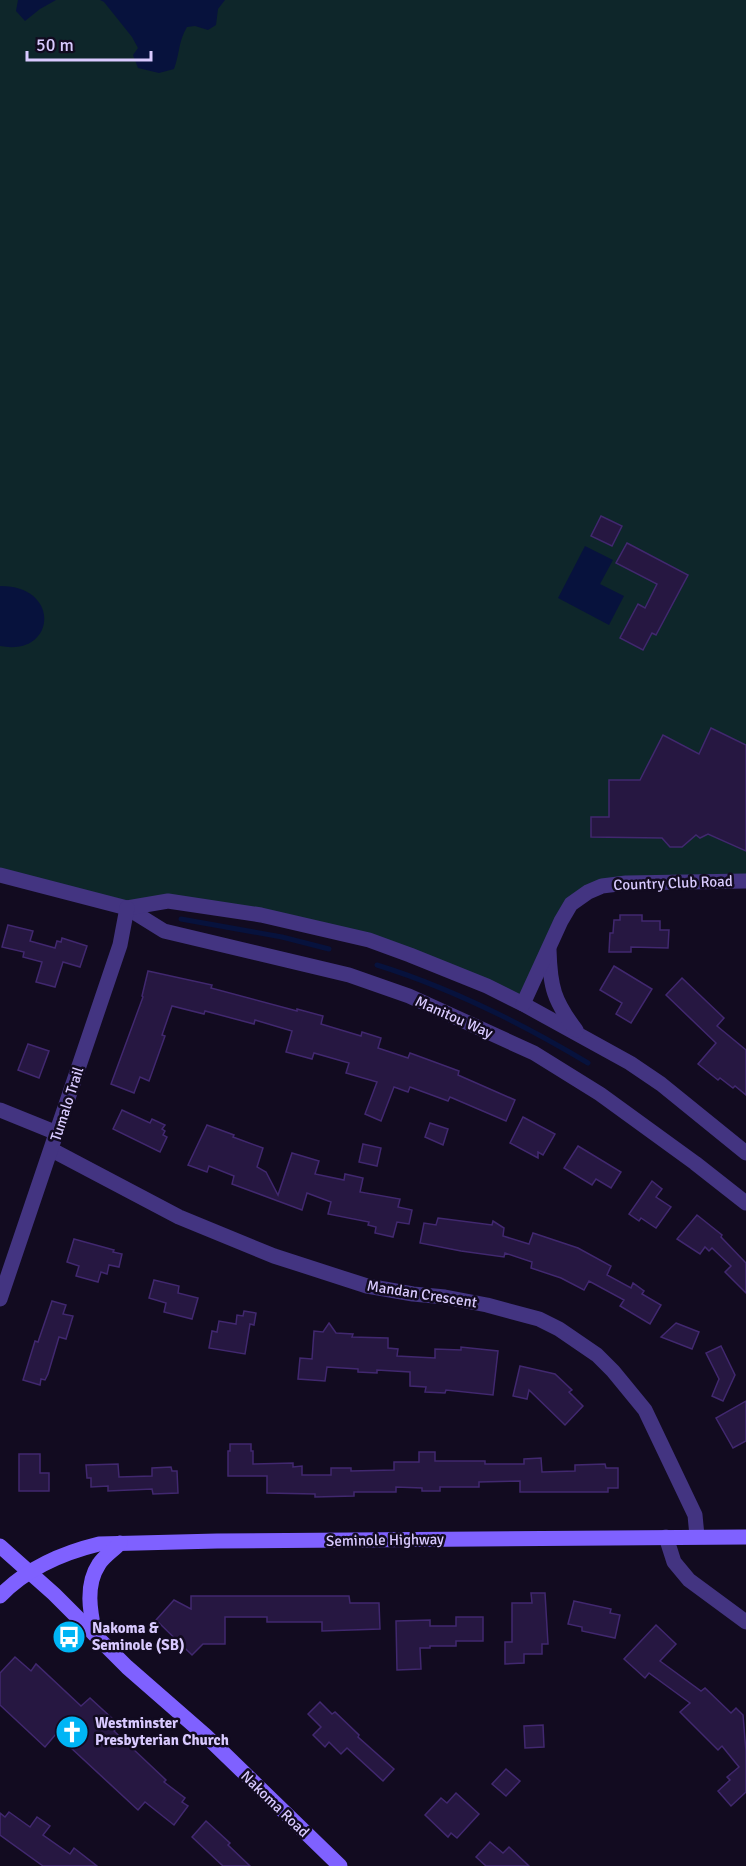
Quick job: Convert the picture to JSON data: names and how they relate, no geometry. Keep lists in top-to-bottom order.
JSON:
{
  "streets": {
    "street": [
      "Country Club Road",
      "Manitou Way",
      "Tumalo Trail",
      "Mandan Crescent",
      "Seminole Highway",
      "Nakoma Road"
    ]
  },
  "crossings": [
    ["Country Club Road", "Manitou Way"],
    ["Manitou Way", "Tumalo Trail"],
    ["Tumalo Trail", "Mandan Crescent"],
    ["Mandan Crescent", "Seminole Highway"],
    ["Seminole Highway", "Nakoma Road"]
  ],
  "places": {
    "bus stop": ["Nakoma & Seminole (SB)"],
    "church": ["Westminster Presbyterian Church"]
  },
  "scale_bar": "50 m"
}
